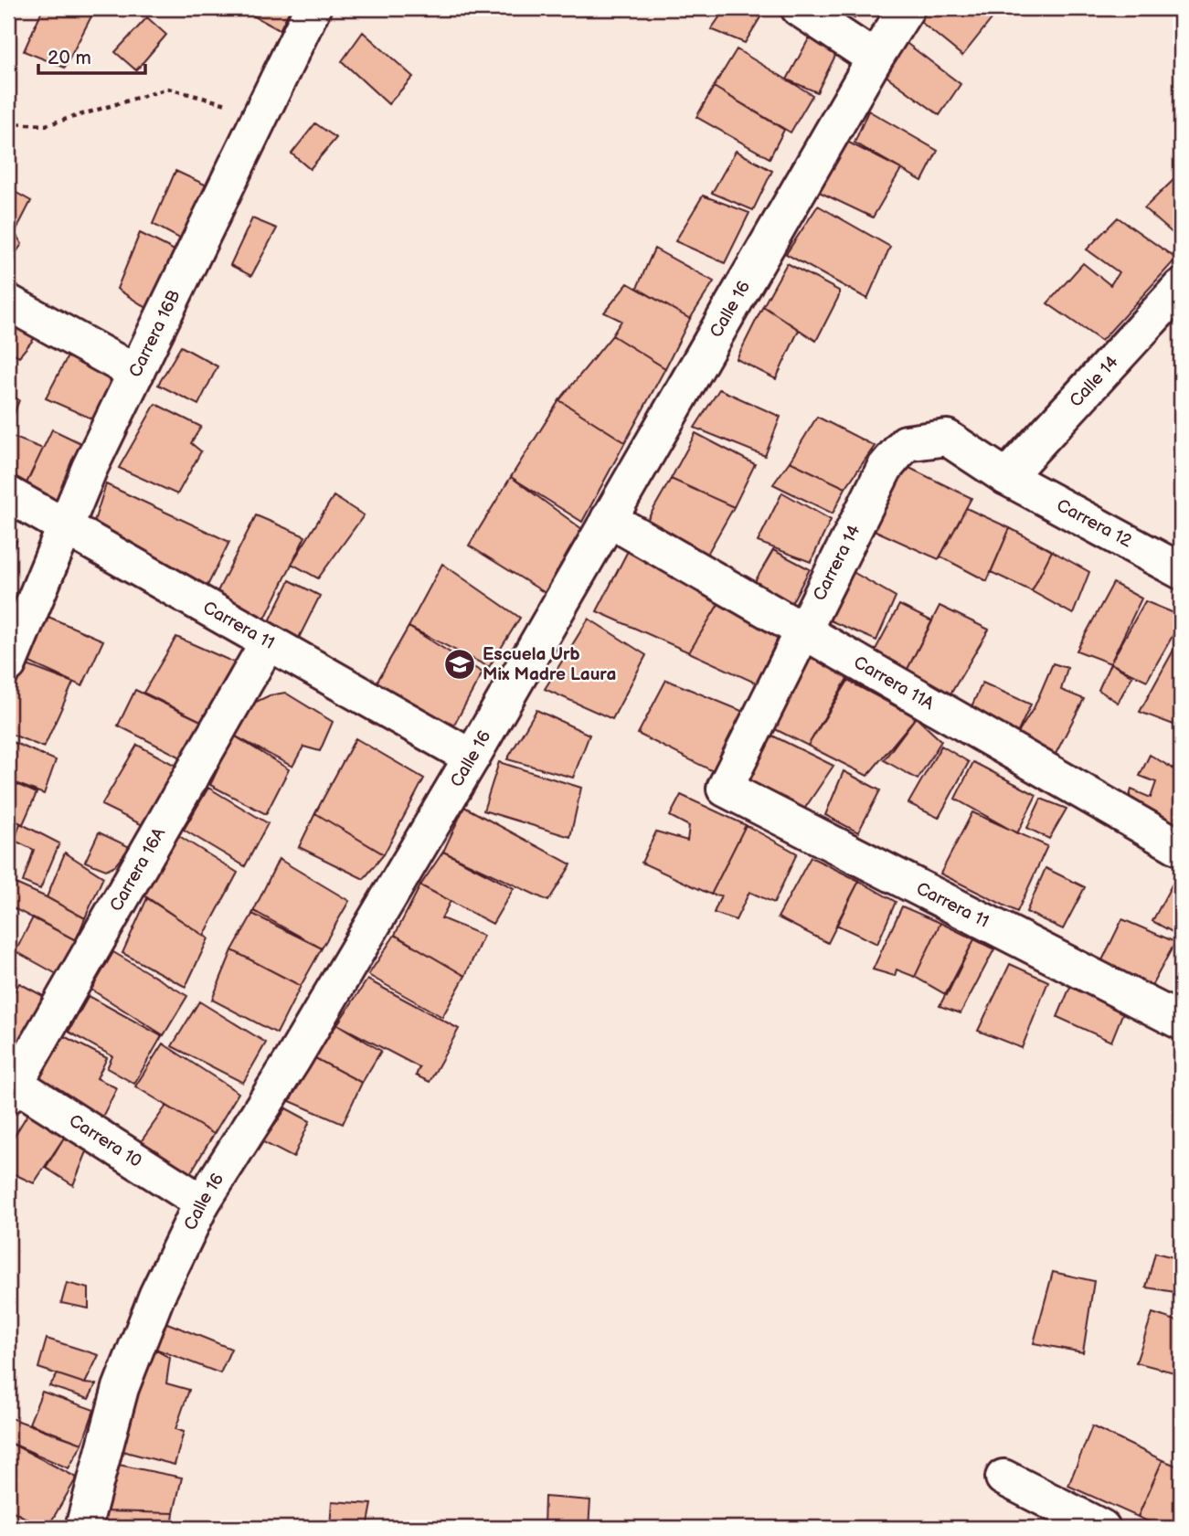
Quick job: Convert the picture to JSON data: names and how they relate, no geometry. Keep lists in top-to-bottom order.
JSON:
{
  "streets": {
    "street": [
      "Calle 16",
      "Carrera 16B",
      "Calle 14",
      "Carrera 12",
      "Carrera 14",
      "Carrera 11",
      "Carrera 11A",
      "Carrera 16A",
      "Carrera 10"
    ]
  },
  "crossings": [
    ["Calle 16", "Carrera 11"],
    ["Calle 16", "Carrera 11A"],
    ["Calle 16", "Carrera 10"],
    ["Carrera 16B", "Carrera 11"],
    ["Calle 14", "Carrera 12"],
    ["Calle 14", "Carrera 14"],
    ["Carrera 12", "Carrera 14"],
    ["Carrera 14", "Carrera 11"],
    ["Carrera 14", "Carrera 11A"],
    ["Carrera 11", "Carrera 16A"],
    ["Carrera 16A", "Carrera 10"]
  ],
  "places": {
    "school or university": ["Escuela Urb Mix Madre Laura"]
  },
  "scale_bar": "20 m"
}
